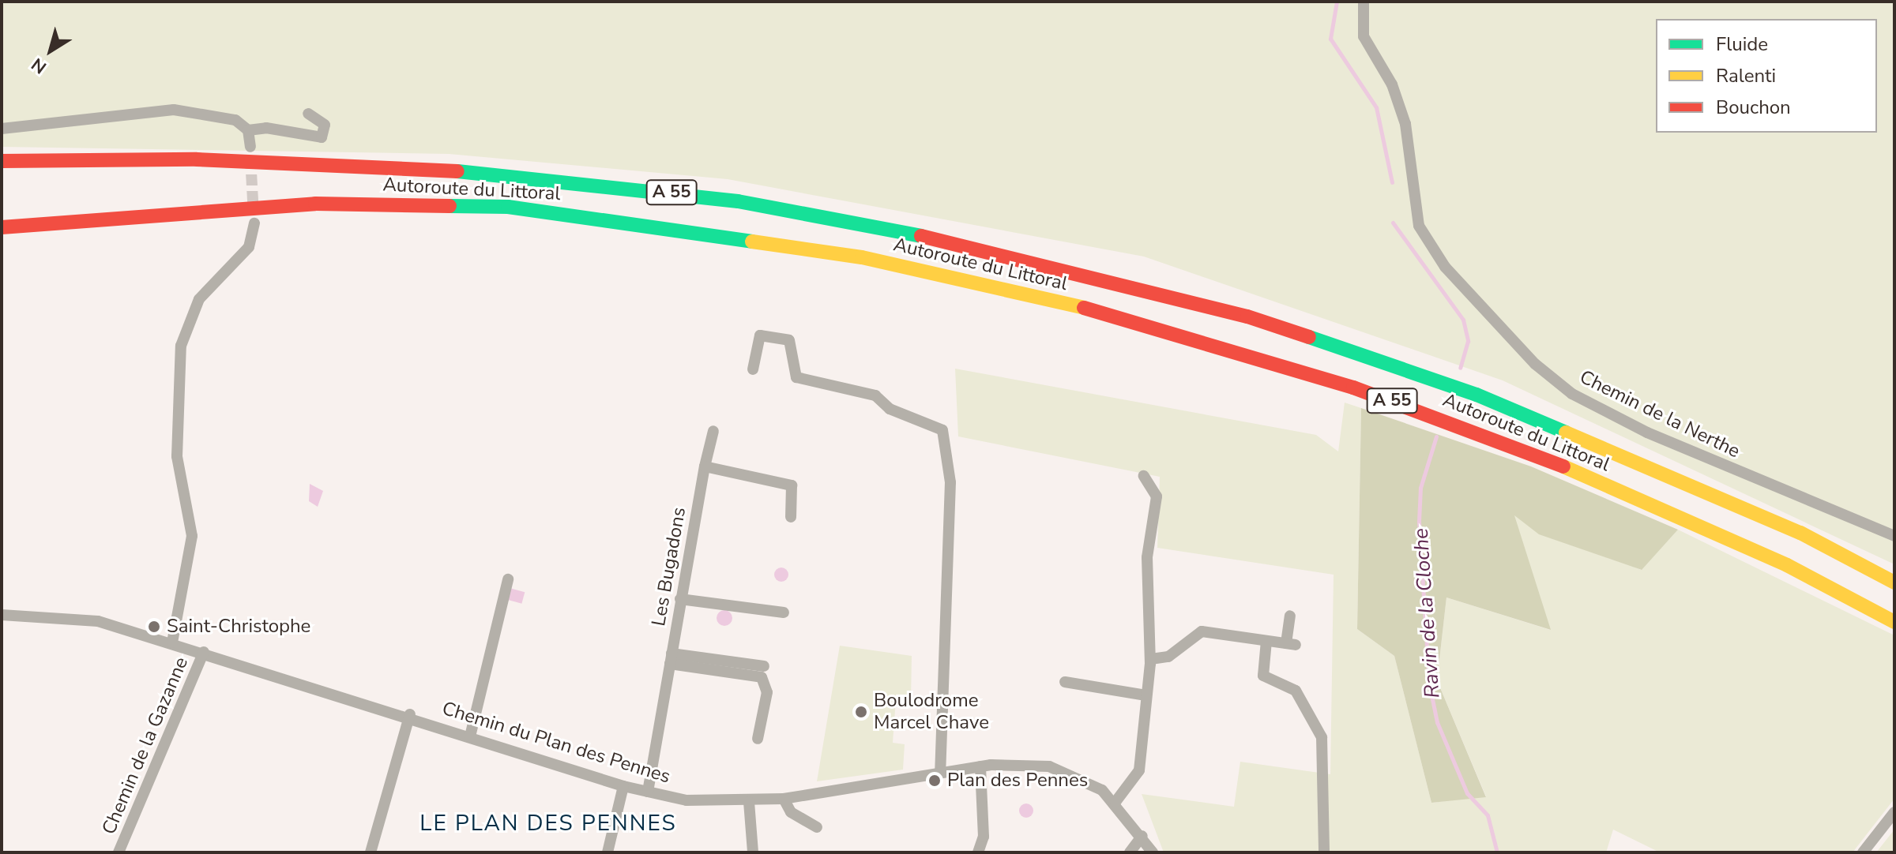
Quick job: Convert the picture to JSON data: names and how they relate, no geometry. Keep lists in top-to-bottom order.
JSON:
{
  "streets": {
    "highway": ["Autoroute du Littoral", "A 55"],
    "street": [
      "Chemin de la Nerthe",
      "Les Bugadons",
      "Chemin du Plan des Pennes",
      "Chemin de la Gazanne"
    ]
  },
  "crossings": [
    ["Les Bugadons", "Chemin du Plan des Pennes"],
    ["Chemin du Plan des Pennes", "Chemin de la Gazanne"]
  ],
  "districts": ["LE PLAN DES PENNES"],
  "water": ["Ravin de la Cloche"],
  "places": ["Saint-Christophe", "Boulodrome Marcel Chave", "Plan des Pennes"],
  "legend": ["Fluide", "Ralenti", "Bouchon"],
  "north": "bottom left"
}
